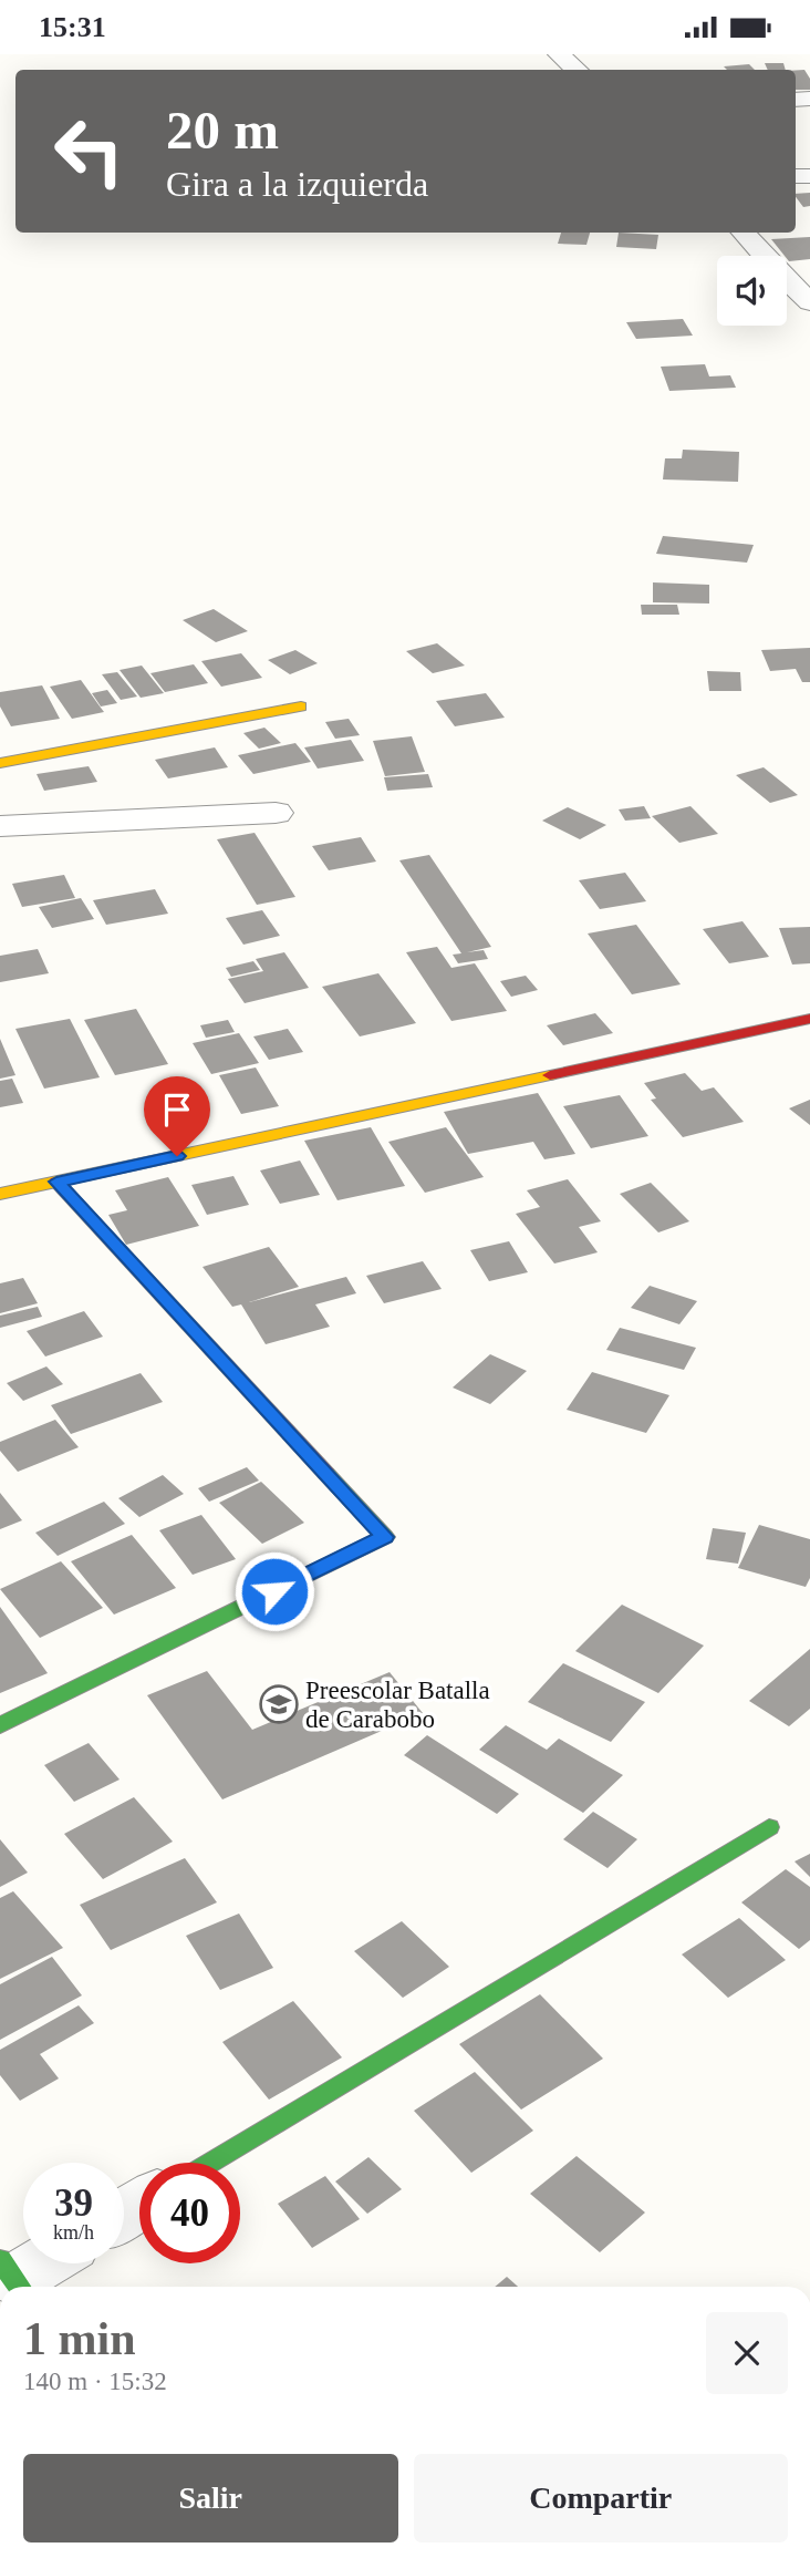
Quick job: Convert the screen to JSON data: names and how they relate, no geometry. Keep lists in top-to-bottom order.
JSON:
{
  "places": {
    "school or university": ["Preescolar Batalla de Carabobo"]
  },
  "page": {
    "status": "15:31",
    "turn": ["20 m", "Gira a la izquierda"],
    "speed": "39 km/h",
    "limit": "40",
    "heading": ["1 min", "140 m · 15:32"],
    "buttons": ["Salir", "Compartir"]
  }
}
